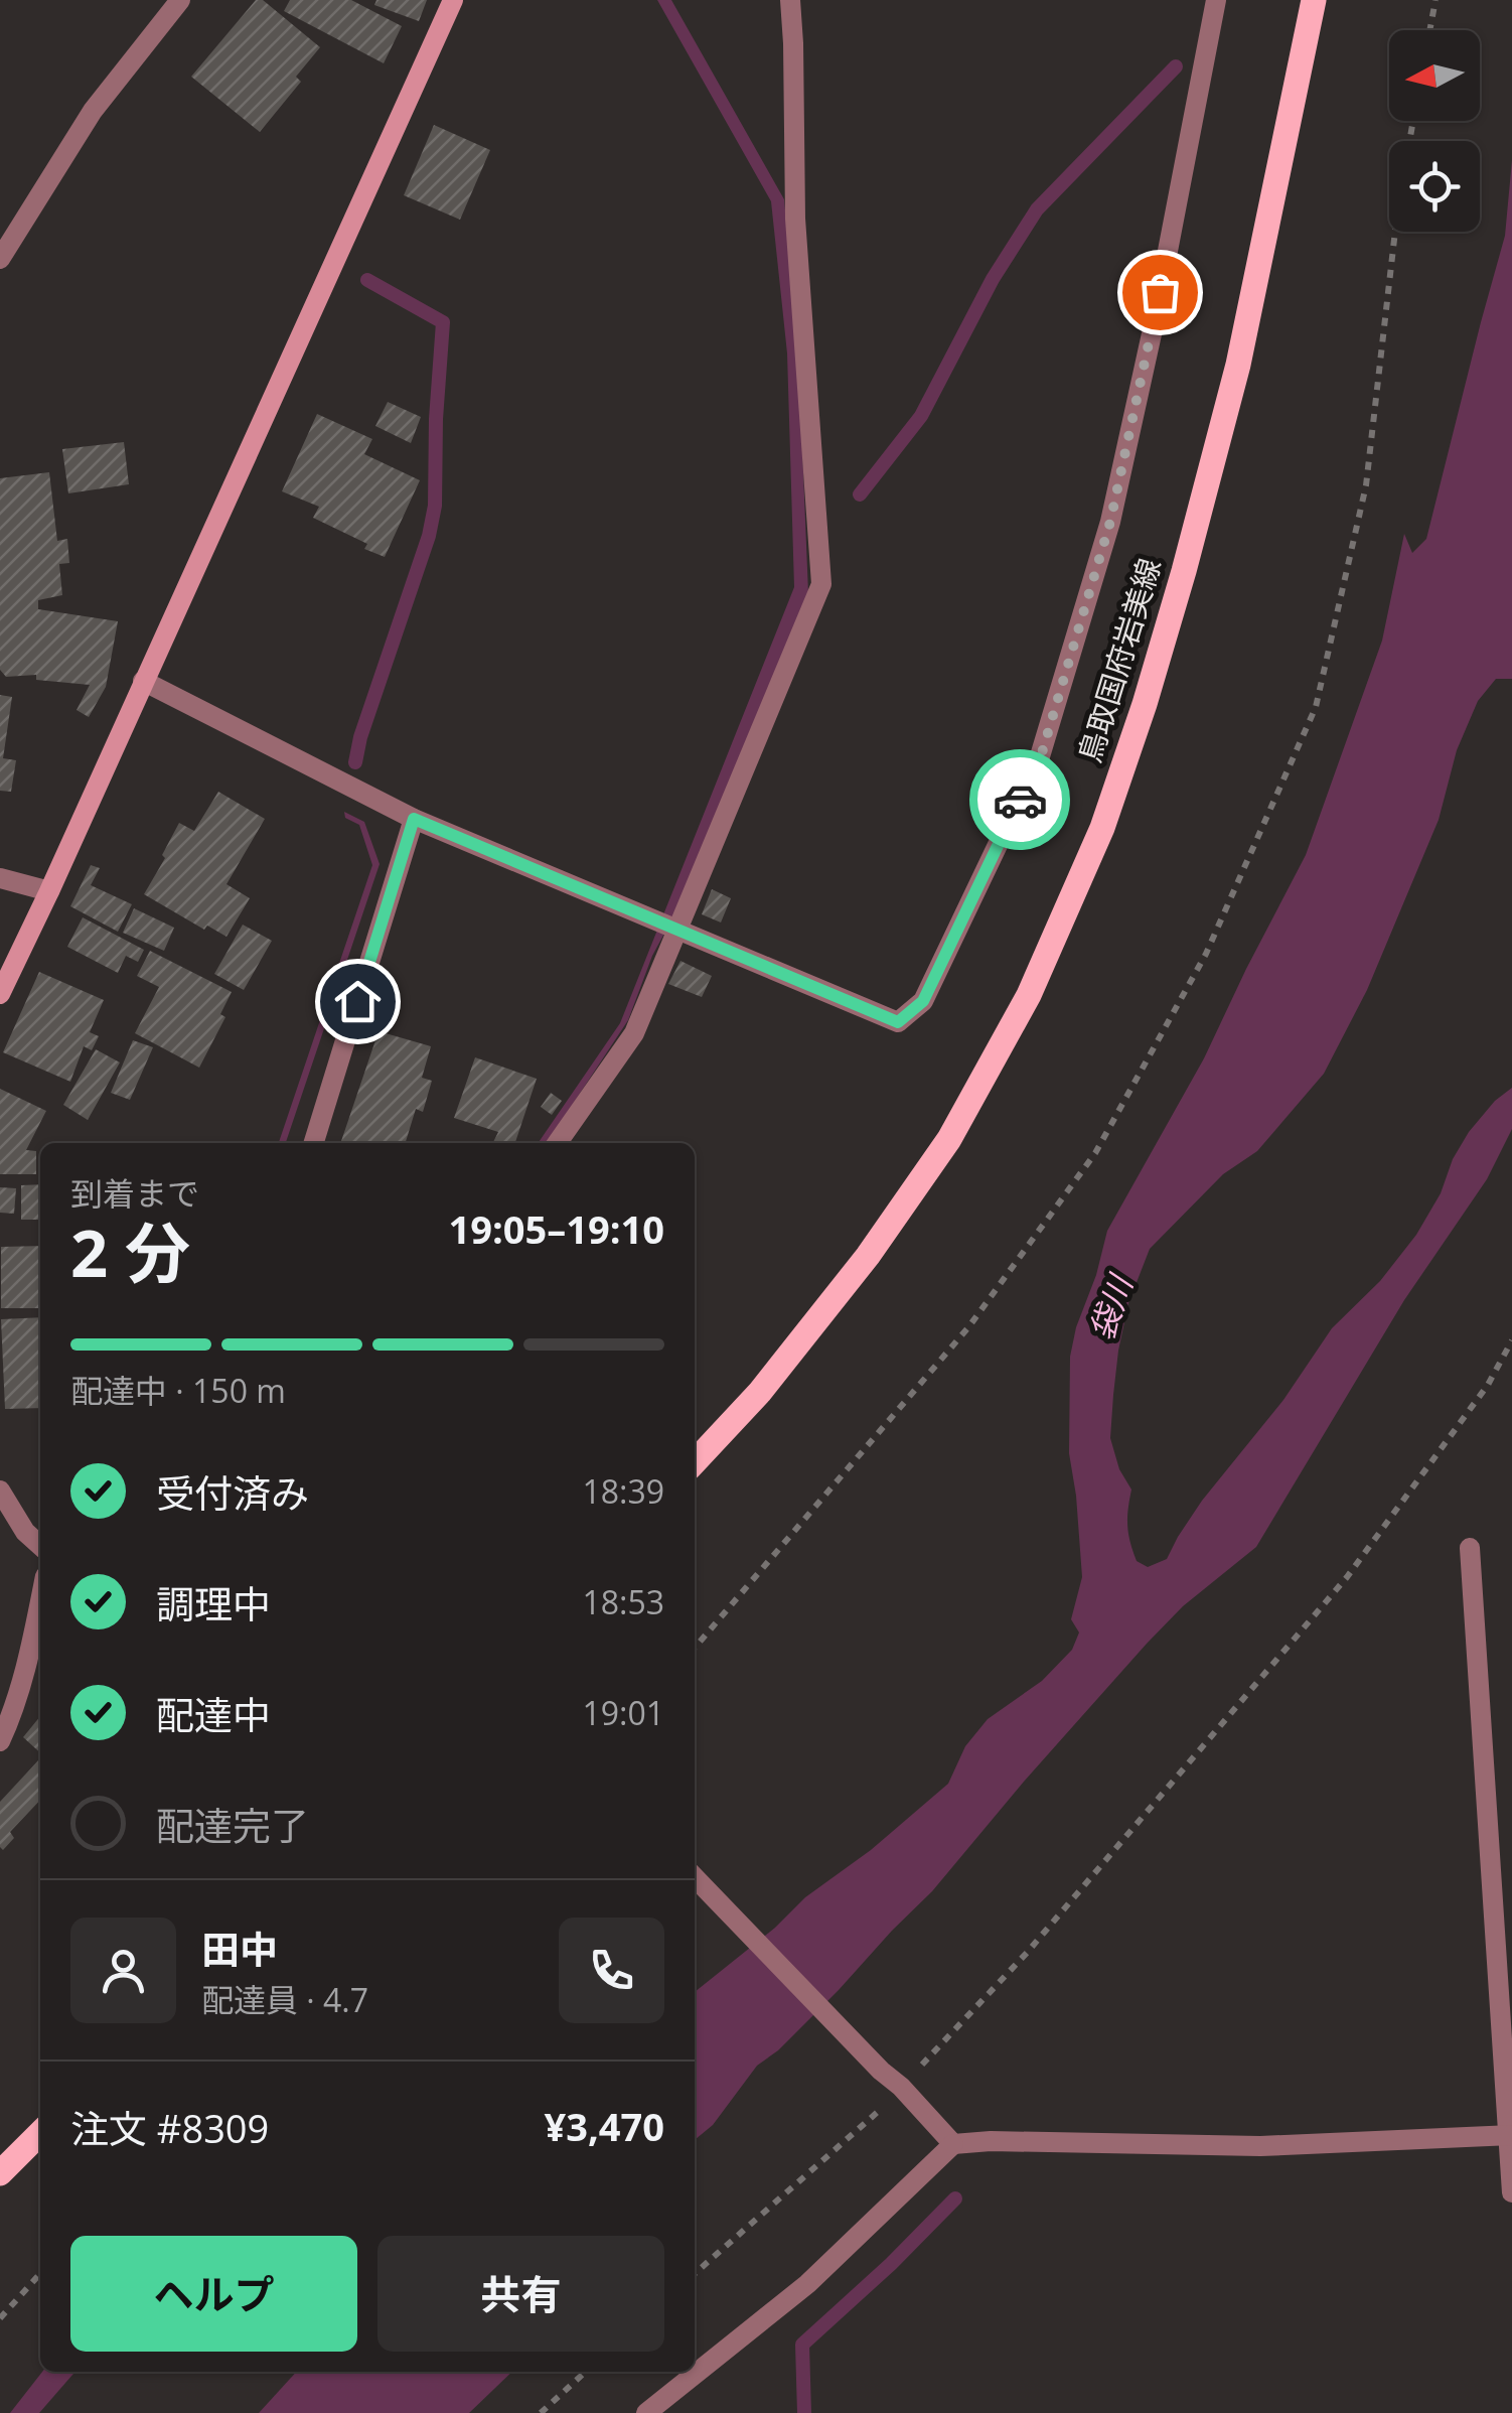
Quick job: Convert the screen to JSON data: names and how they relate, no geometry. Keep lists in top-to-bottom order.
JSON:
{
  "streets": {
    "main road": ["鳥取国府岩美線"]
  },
  "water": ["袋川"],
  "north": "left",
  "page": {
    "heading": ["2 分", "到着まで", "19:05–19:10"],
    "panel": [
      "田中",
      "配達員 · 4.7",
      "注文 #8309",
      "¥3,470"
    ],
    "bar": "配達中 · 150 m",
    "list": [
      ["受付済み", "18:39"],
      ["調理中", "18:53"],
      ["配達中", "19:01"],
      "配達完了"
    ],
    "buttons": ["ヘルプ", "共有"]
  }
}
